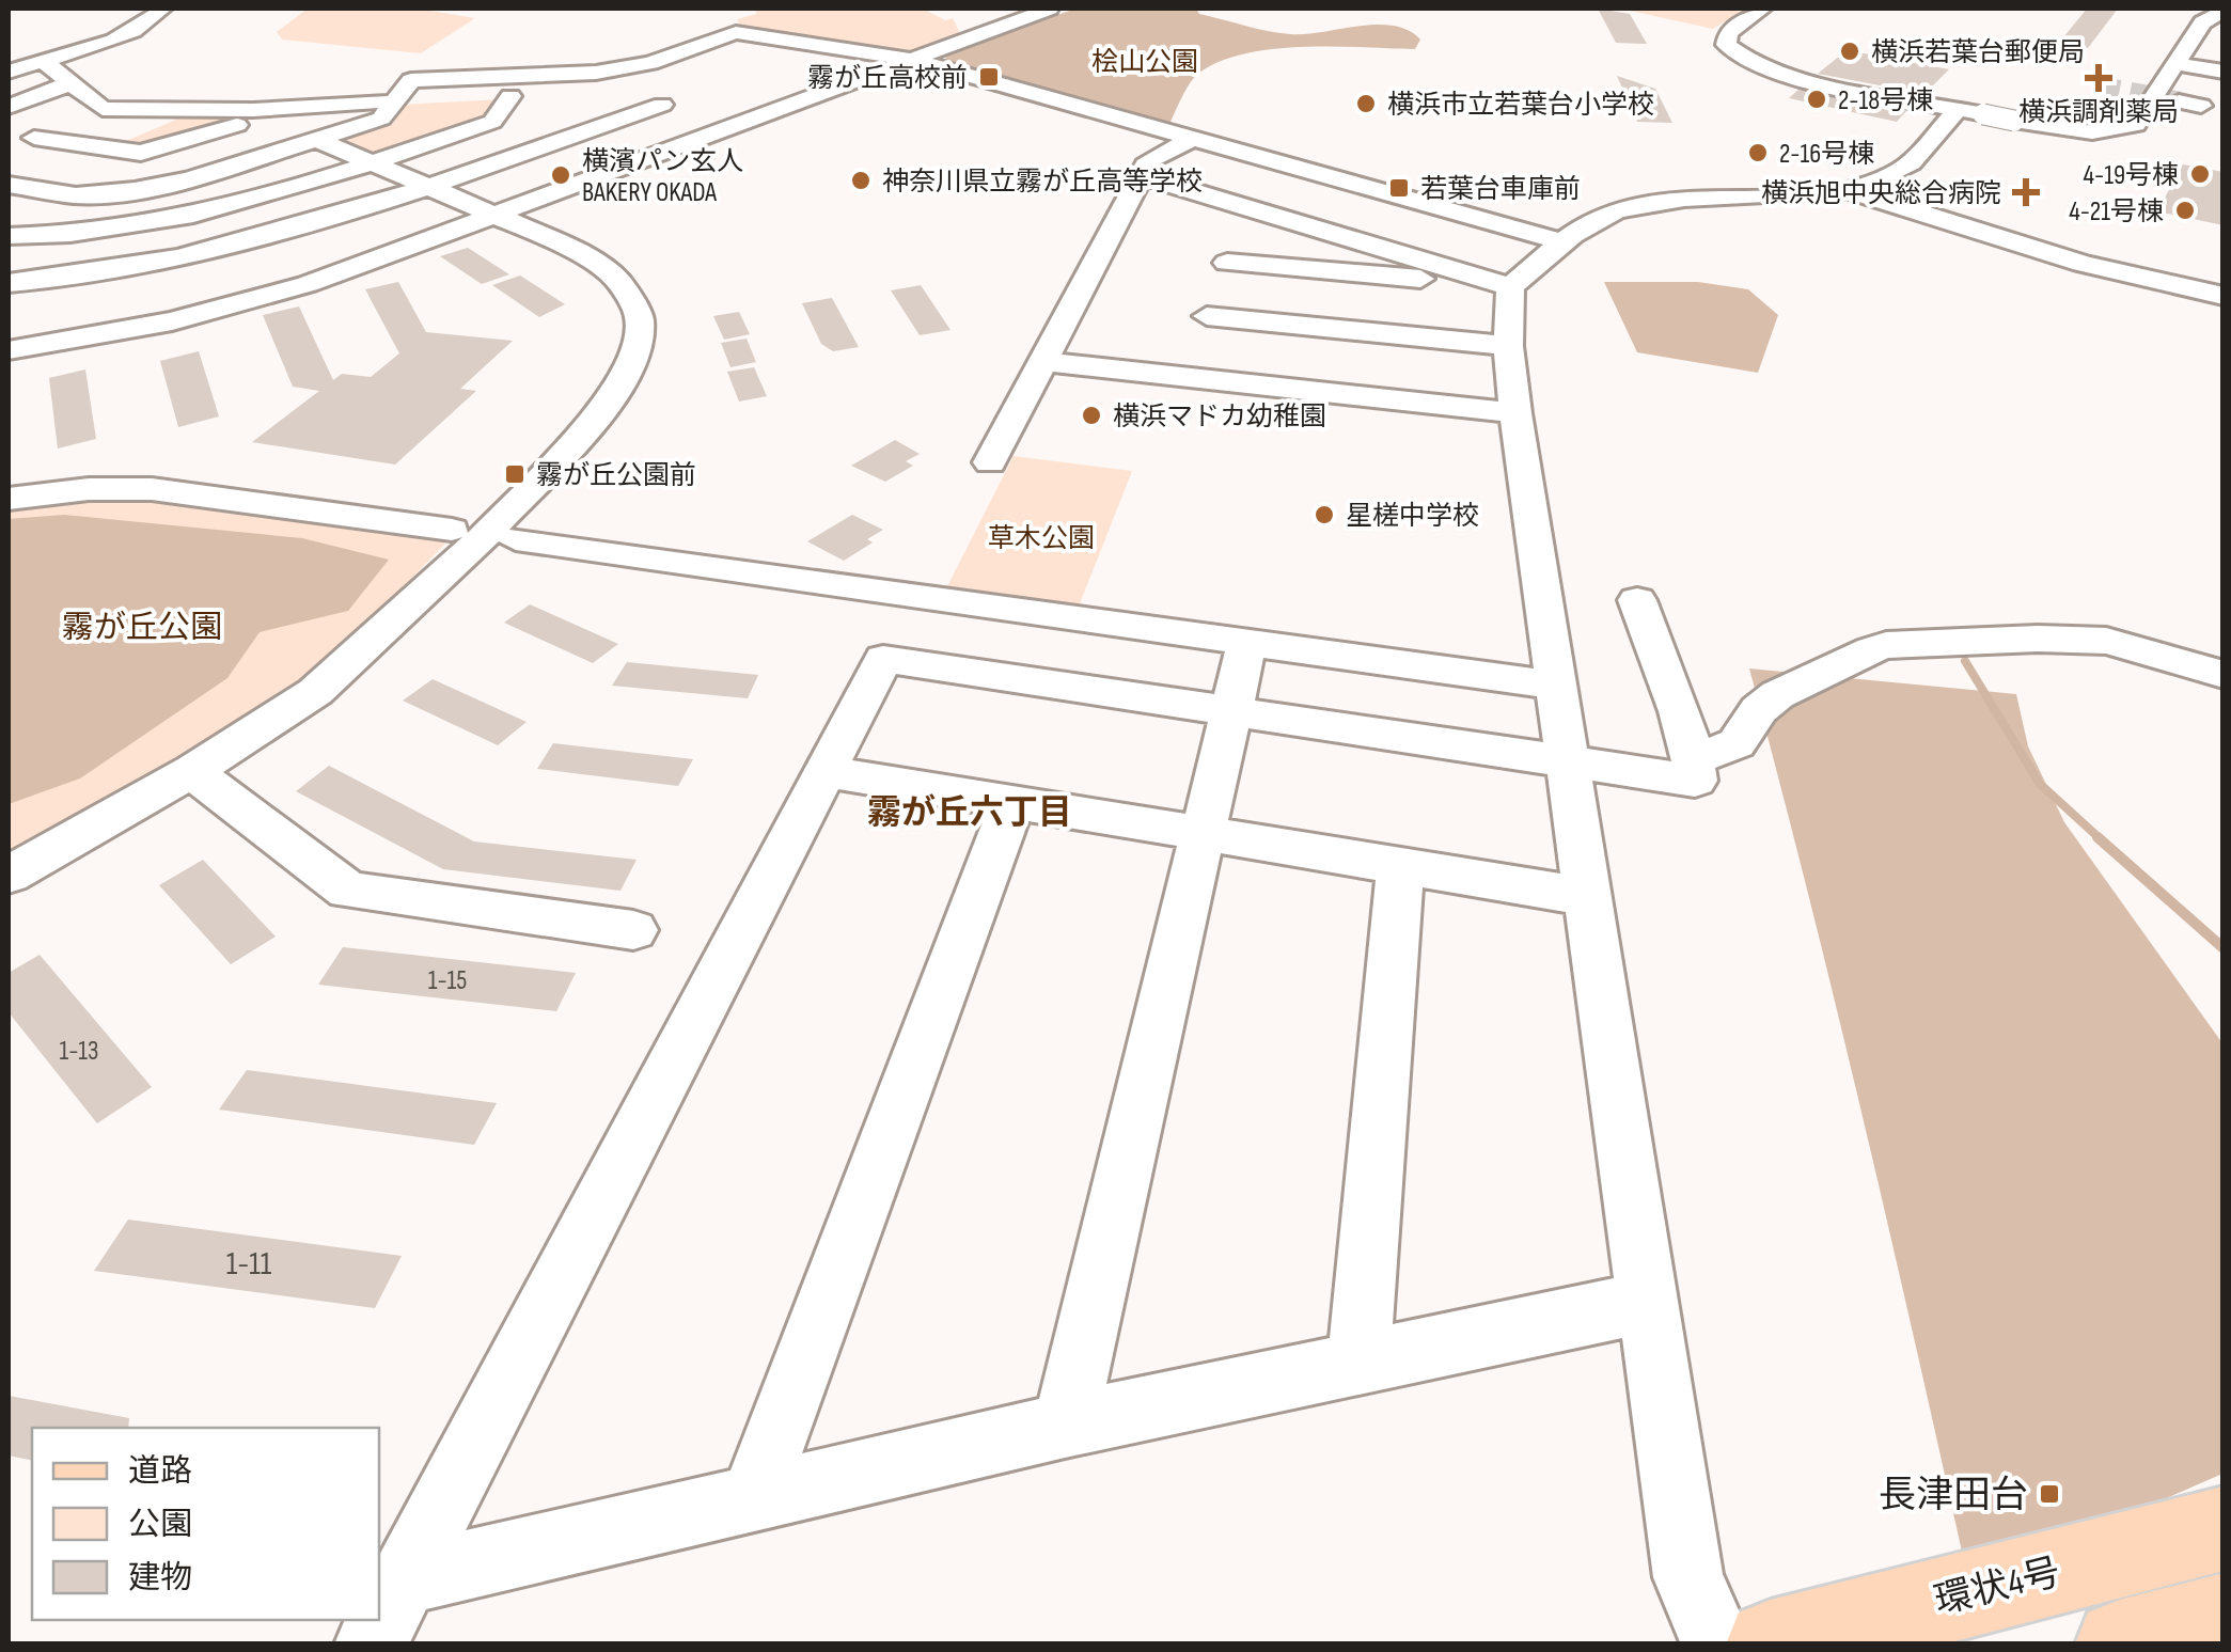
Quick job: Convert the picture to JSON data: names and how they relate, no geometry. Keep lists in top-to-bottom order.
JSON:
{
  "streets": {
    "main road": ["環状4号"]
  },
  "districts": ["霧が丘六丁目"],
  "parks": ["桧山公園", "草木公園", "霧が丘公園"],
  "places": {
    "other": [
      "横浜若葉台郵便局",
      "2-18号棟",
      "横浜市立若葉台小学校",
      "2-16号棟",
      "4-19号棟",
      "横濱パン玄人 BAKERY OKADA",
      "神奈川県立霧が丘高等学校",
      "4-21号棟",
      "横浜マドカ幼稚園",
      "星槎中学校"
    ],
    "transit": [
      "霧が丘高校前",
      "若葉台車庫前",
      "霧が丘公園前",
      "長津田台"
    ],
    "health": ["横浜調剤薬局", "横浜旭中央総合病院"]
  },
  "house_numbers": ["1-15", "1-13", "1-11"],
  "legend": ["道路", "公園", "建物"]
}
